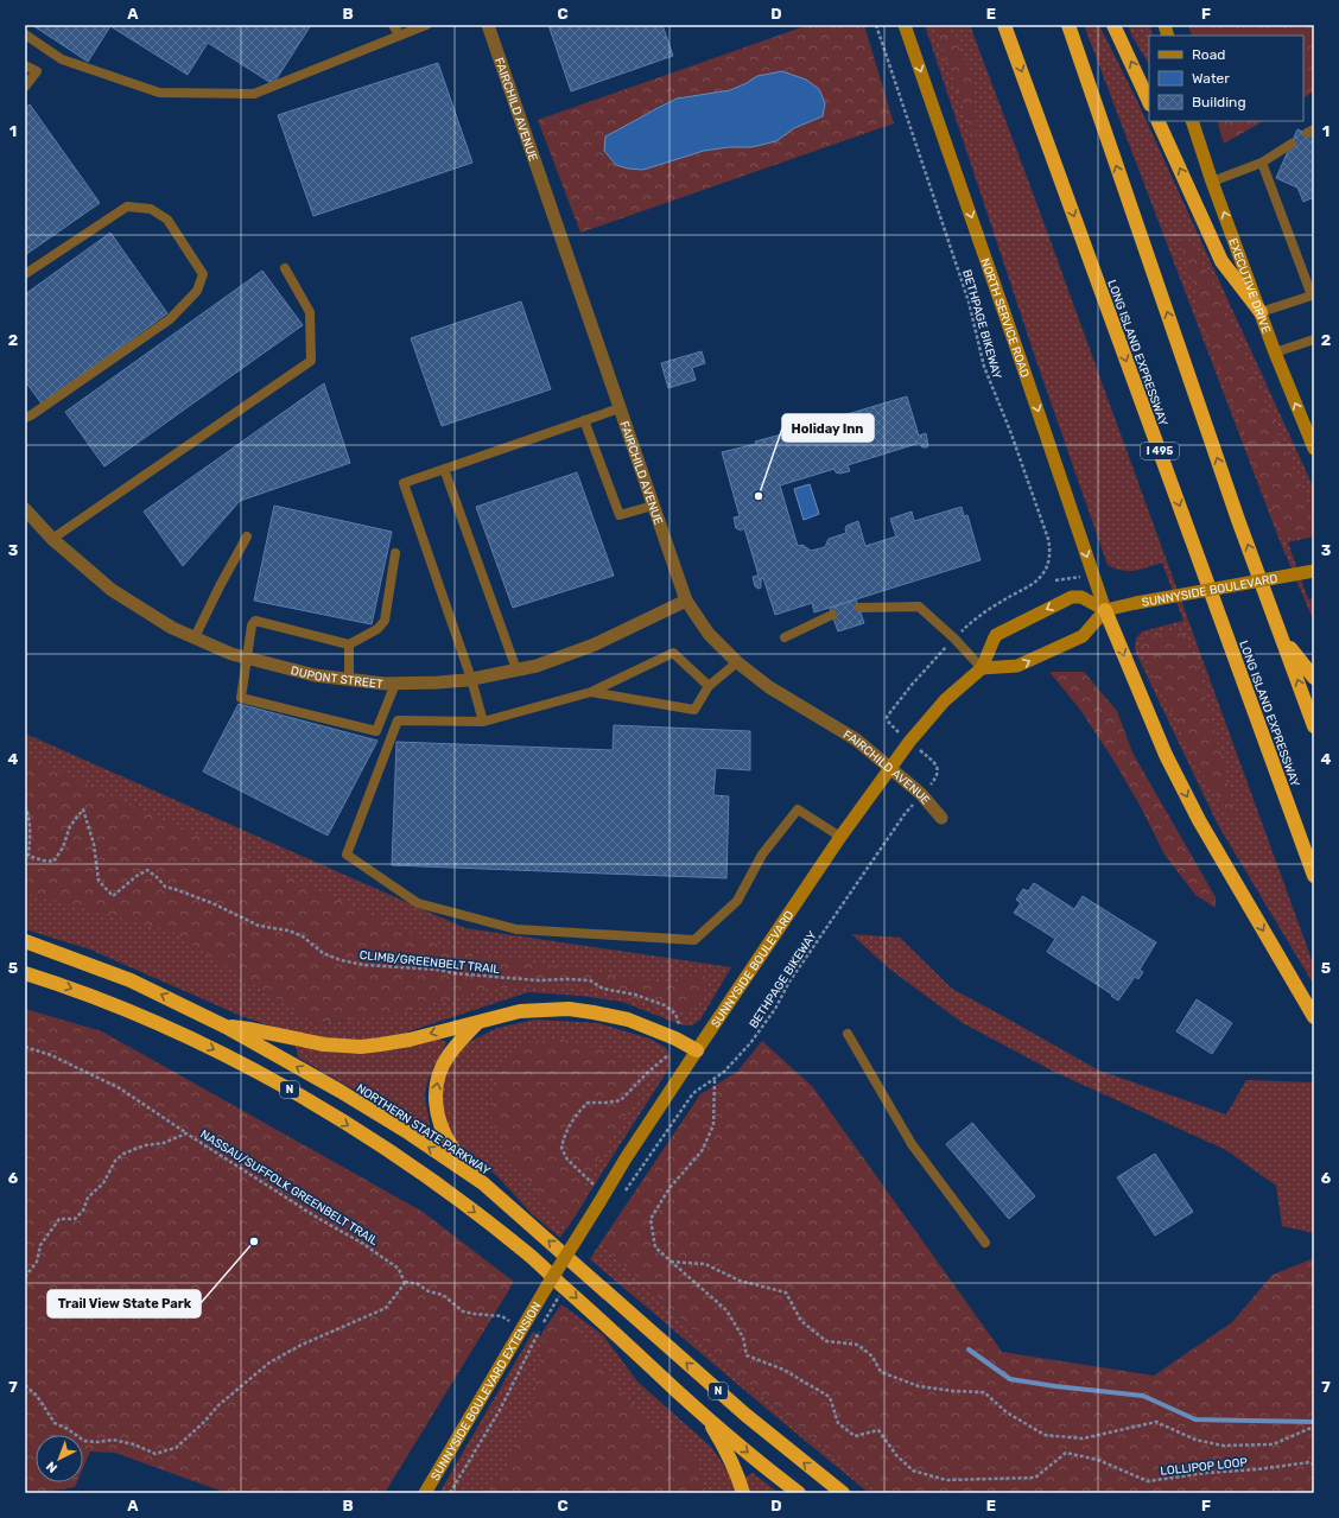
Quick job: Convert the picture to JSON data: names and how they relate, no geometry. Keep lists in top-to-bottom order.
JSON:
{
  "streets": {
    "highway": [
      "LONG ISLAND EXPRESSWAY",
      "I 495",
      "N",
      "NORTHERN STATE PARKWAY"
    ],
    "main road": [
      "EXECUTIVE DRIVE",
      "NORTH SERVICE ROAD",
      "SUNNYSIDE BOULEVARD",
      "SUNNYSIDE BOULEVARD EXTENSION"
    ],
    "street": ["FAIRCHILD AVENUE", "DUPONT STREET"],
    "path": [
      "BETHPAGE BIKEWAY",
      "CLIMB/GREENBELT TRAIL",
      "NASSAU/SUFFOLK GREENBELT TRAIL",
      "LOLLIPOP LOOP"
    ]
  },
  "crossings": [
    ["FAIRCHILD AVENUE", "SUNNYSIDE BOULEVARD"],
    ["FAIRCHILD AVENUE", "DUPONT STREET"],
    ["NORTH SERVICE ROAD", "SUNNYSIDE BOULEVARD"],
    ["BETHPAGE BIKEWAY", "LOLLIPOP LOOP"],
    ["SUNNYSIDE BOULEVARD", "SUNNYSIDE BOULEVARD EXTENSION"]
  ],
  "one_way": ["EXECUTIVE DRIVE", "NORTH SERVICE ROAD"],
  "places": ["Holiday Inn", "Trail View State Park"],
  "legend": ["Road", "Water", "Building"],
  "north": "bottom left",
  "grid": {
    "columns": [
      "A",
      "B",
      "C",
      "D",
      "E",
      "F"
    ],
    "rows": [
      "1",
      "2",
      "3",
      "4",
      "5",
      "6",
      "7"
    ]
  }
}
